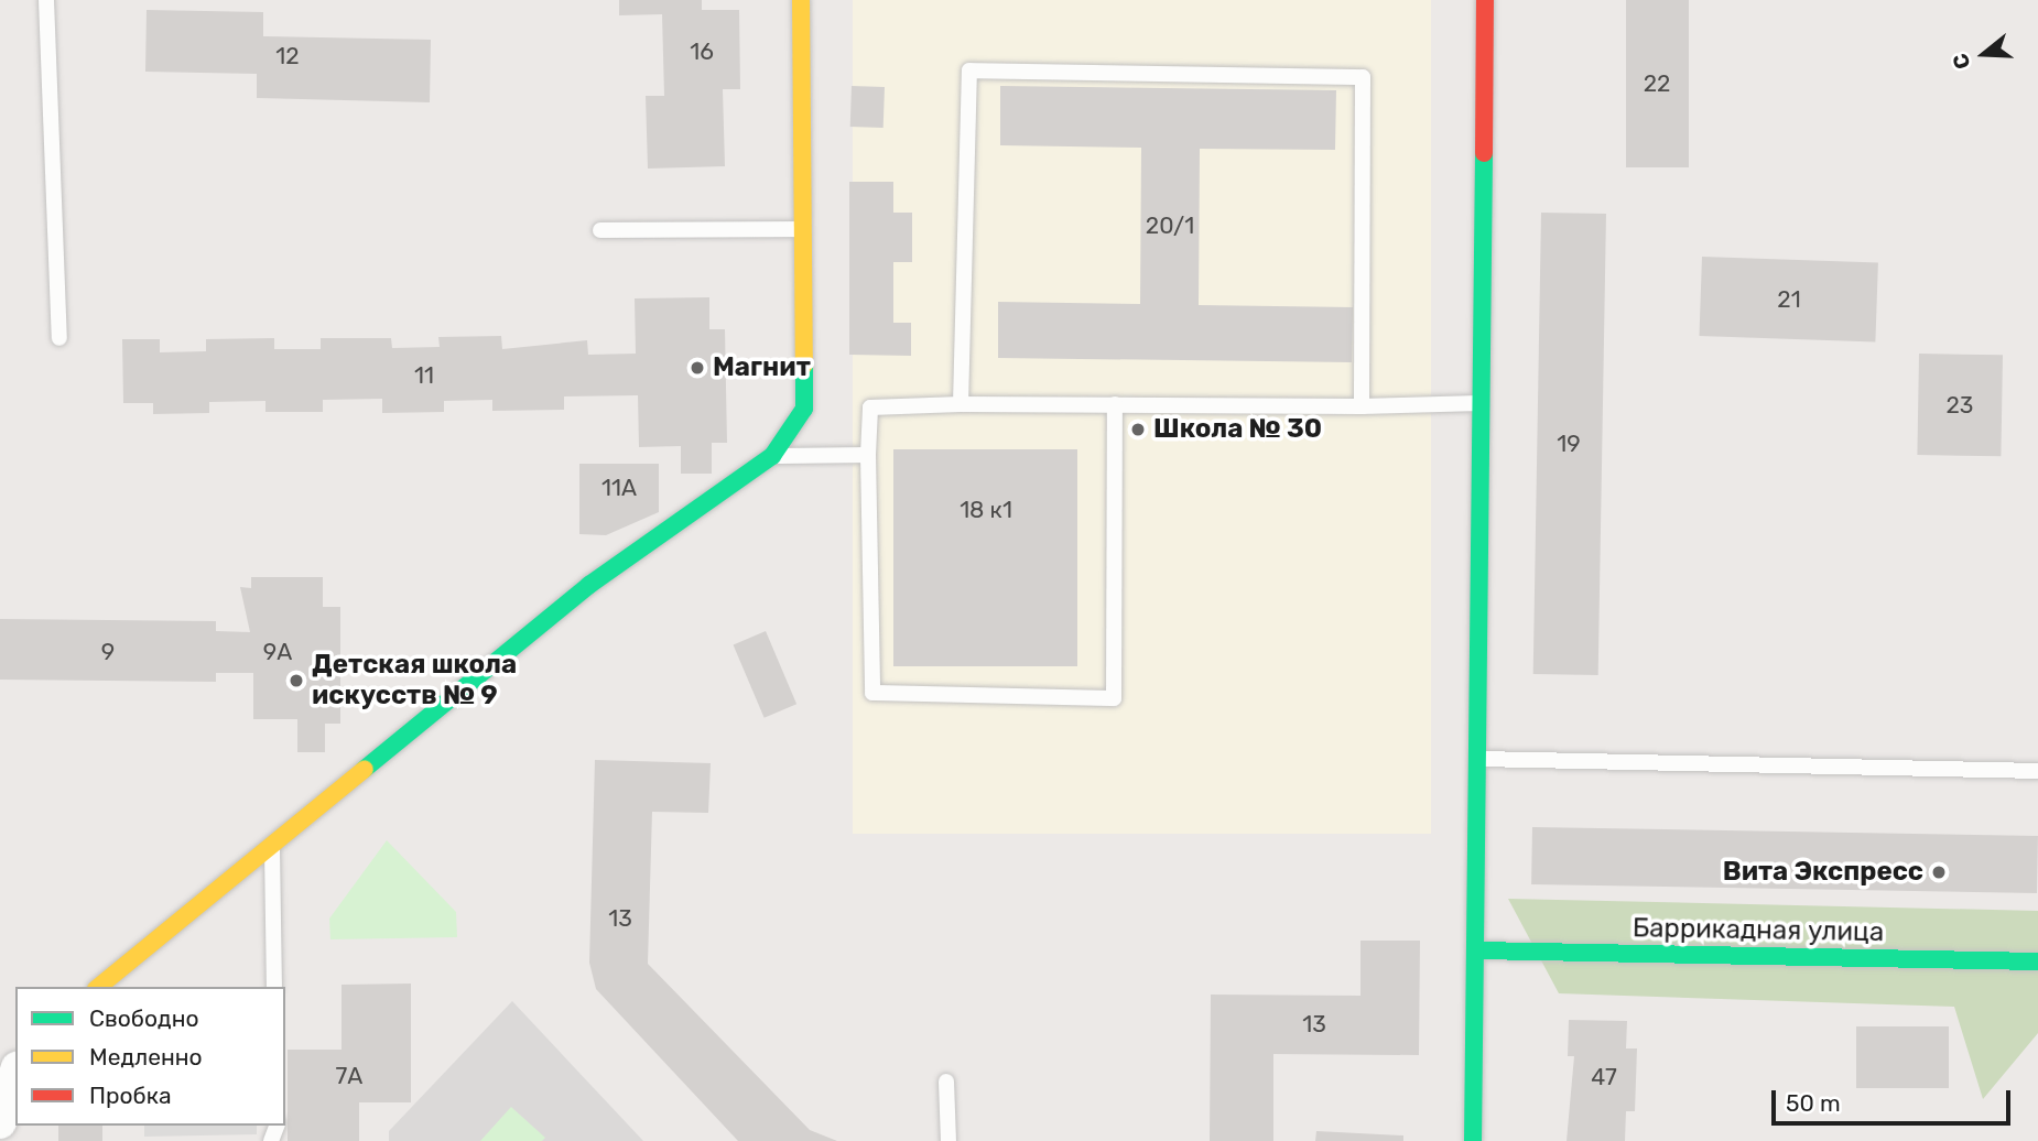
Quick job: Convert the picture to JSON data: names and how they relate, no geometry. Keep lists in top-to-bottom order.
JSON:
{
  "streets": {
    "street": ["Баррикадная улица"]
  },
  "places": [
    "Магнит",
    "Школа № 30",
    "Детская школа искусств № 9",
    "Вита Экспресс"
  ],
  "house_numbers": [
    "16",
    "12",
    "22",
    "20/1",
    "21",
    "11",
    "23",
    "19",
    "11А",
    "18 к1",
    "9",
    "9А",
    "13",
    "13",
    "7А",
    "47"
  ],
  "legend": ["Свободно", "Медленно", "Пробка"],
  "scale_bar": "50 m",
  "north": "left"
}
